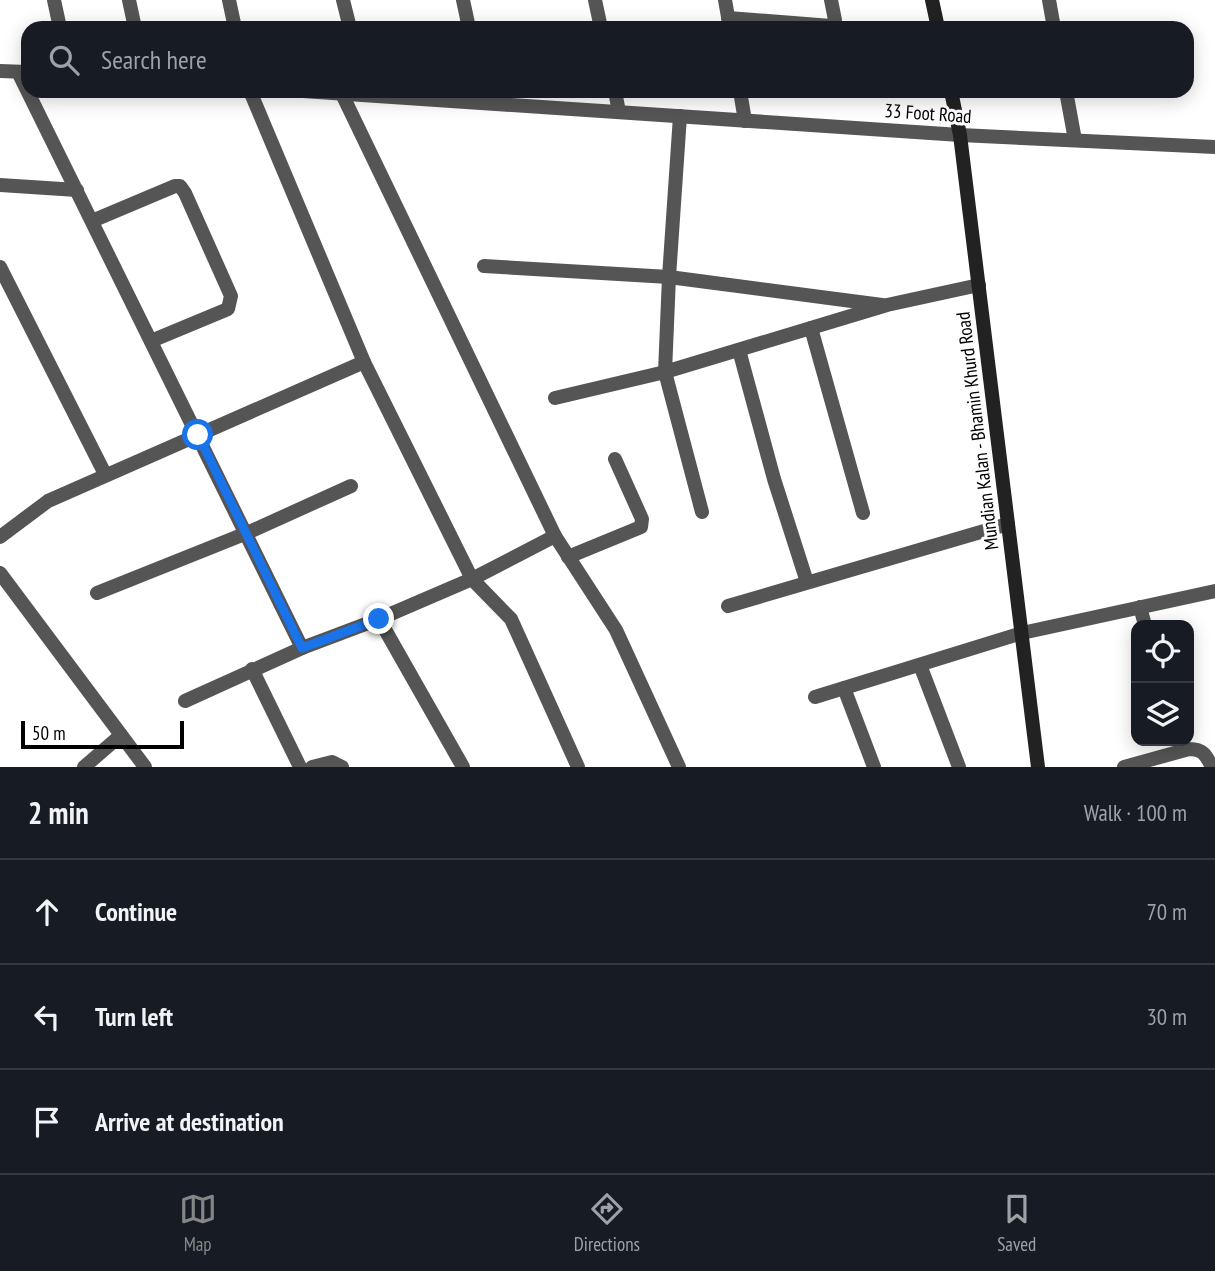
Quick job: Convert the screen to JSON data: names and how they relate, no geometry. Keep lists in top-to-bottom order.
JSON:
{
  "streets": {
    "street": ["33 Foot Road", "Mundian Kalan - Bhamin Khurd Road"]
  },
  "crossings": [
    ["33 Foot Road", "Mundian Kalan - Bhamin Khurd Road"]
  ],
  "scale_bar": "50 m",
  "page": {
    "search": "Search here",
    "scale": "50 m",
    "heading": ["2 min", "Walk · 100 m"],
    "list": [
      ["Continue", "70 m"],
      ["Turn left", "30 m"],
      "Arrive at destination"
    ],
    "nav": ["Map", "Directions", "Saved"]
  }
}
